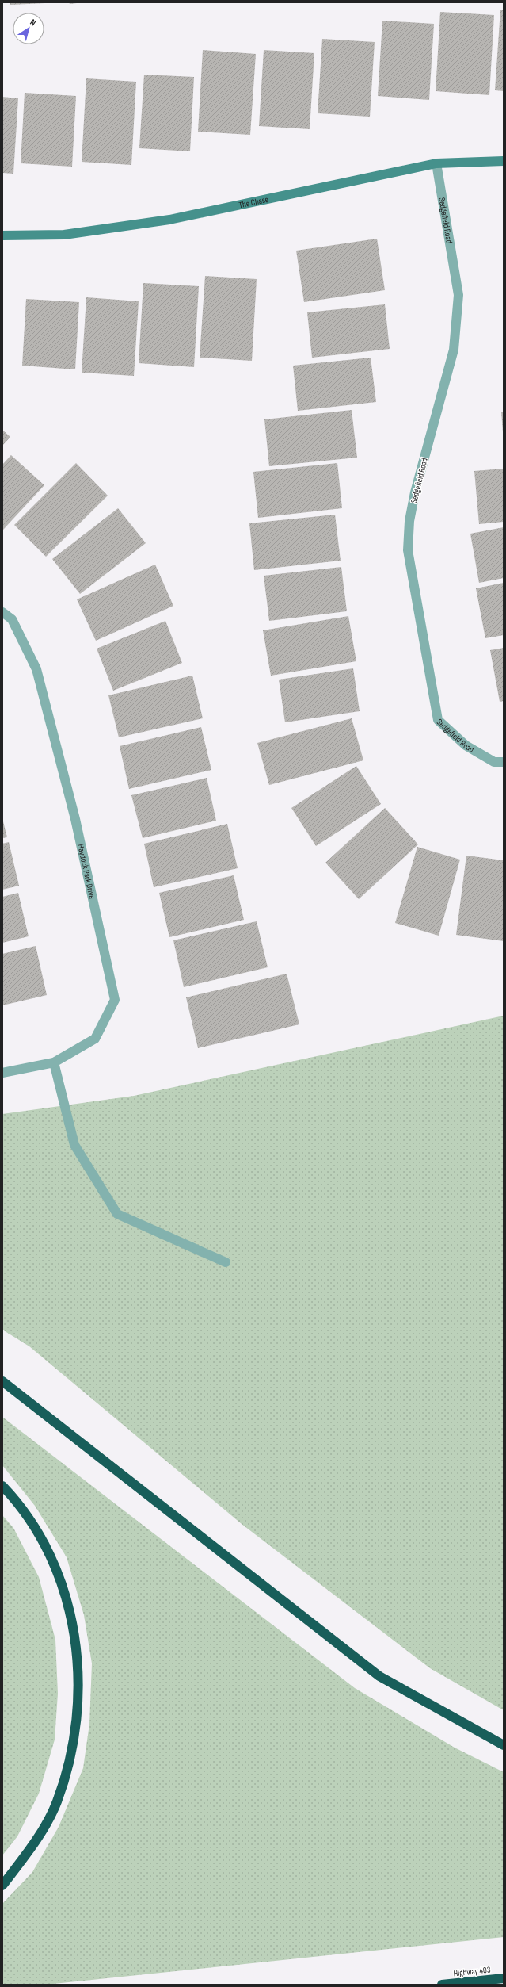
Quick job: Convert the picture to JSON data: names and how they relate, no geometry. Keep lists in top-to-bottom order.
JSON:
{
  "streets": {
    "highway": ["Highway 403"],
    "street": ["The Chase", "Sedgefield Road", "Haydock Park Drive"]
  },
  "crossings": [
    ["The Chase", "Sedgefield Road"]
  ],
  "north": "top right"
}
